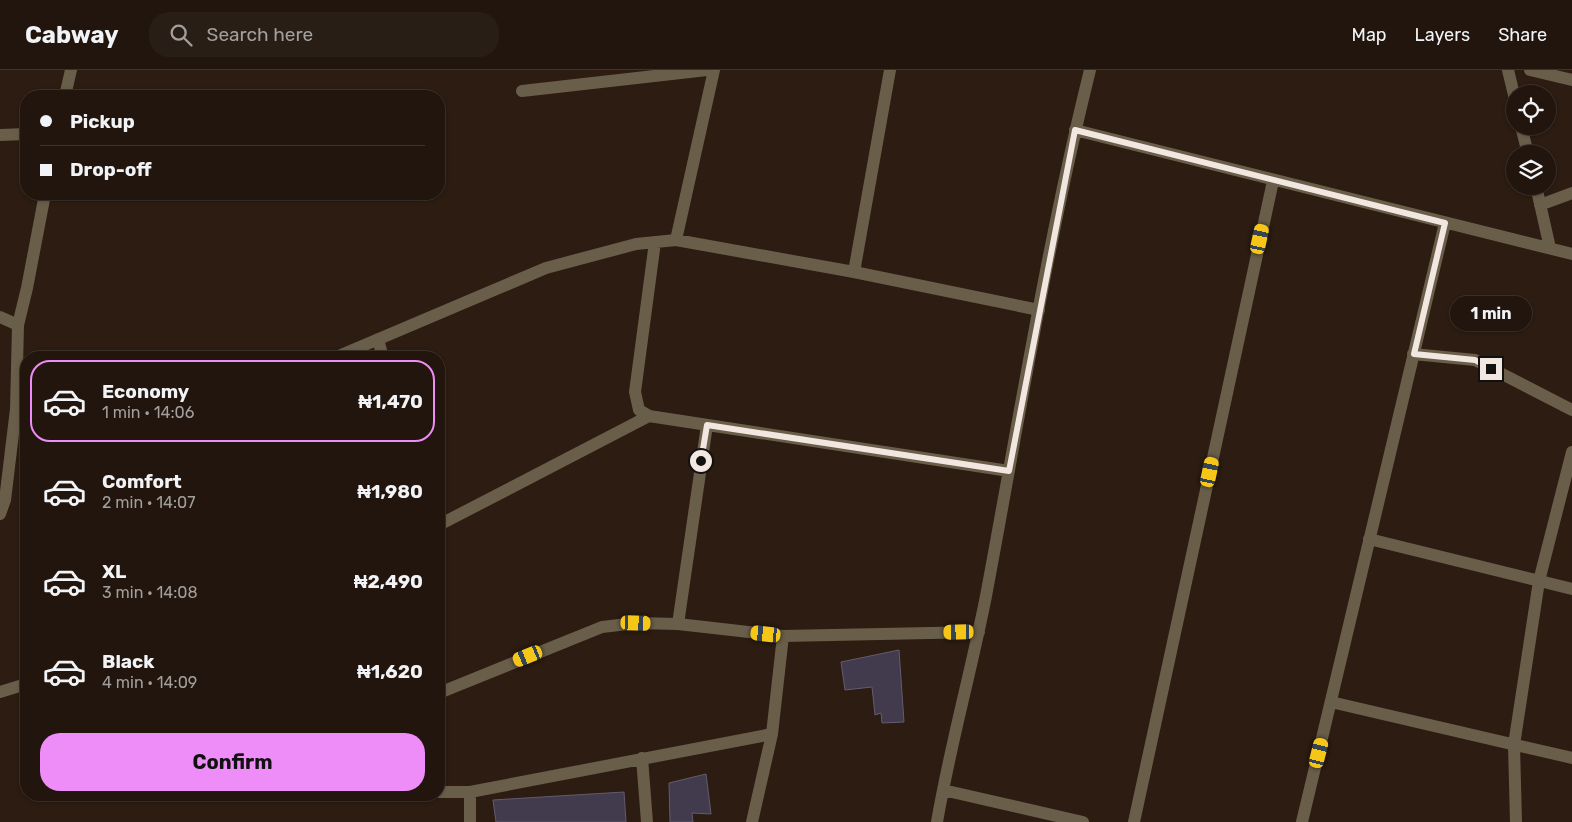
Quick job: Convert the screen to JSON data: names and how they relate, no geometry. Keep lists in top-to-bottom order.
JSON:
{
  "page": {
    "header": "Cabway",
    "search": "Search here",
    "nav": ["Map", "Layers", "Share"],
    "banner": ["Pickup", "Drop-off"],
    "bubble": "1 min",
    "list": [
      {
        "name": "Economy",
        "note": "1 min · 14:06",
        "value": "₦1,470"
      },
      {
        "name": "Comfort",
        "note": "2 min · 14:07",
        "value": "₦1,980"
      },
      {
        "name": "XL",
        "note": "3 min · 14:08",
        "value": "₦2,490"
      },
      {
        "name": "Black",
        "note": "4 min · 14:09",
        "value": "₦1,620"
      }
    ],
    "buttons": "Confirm"
  }
}
